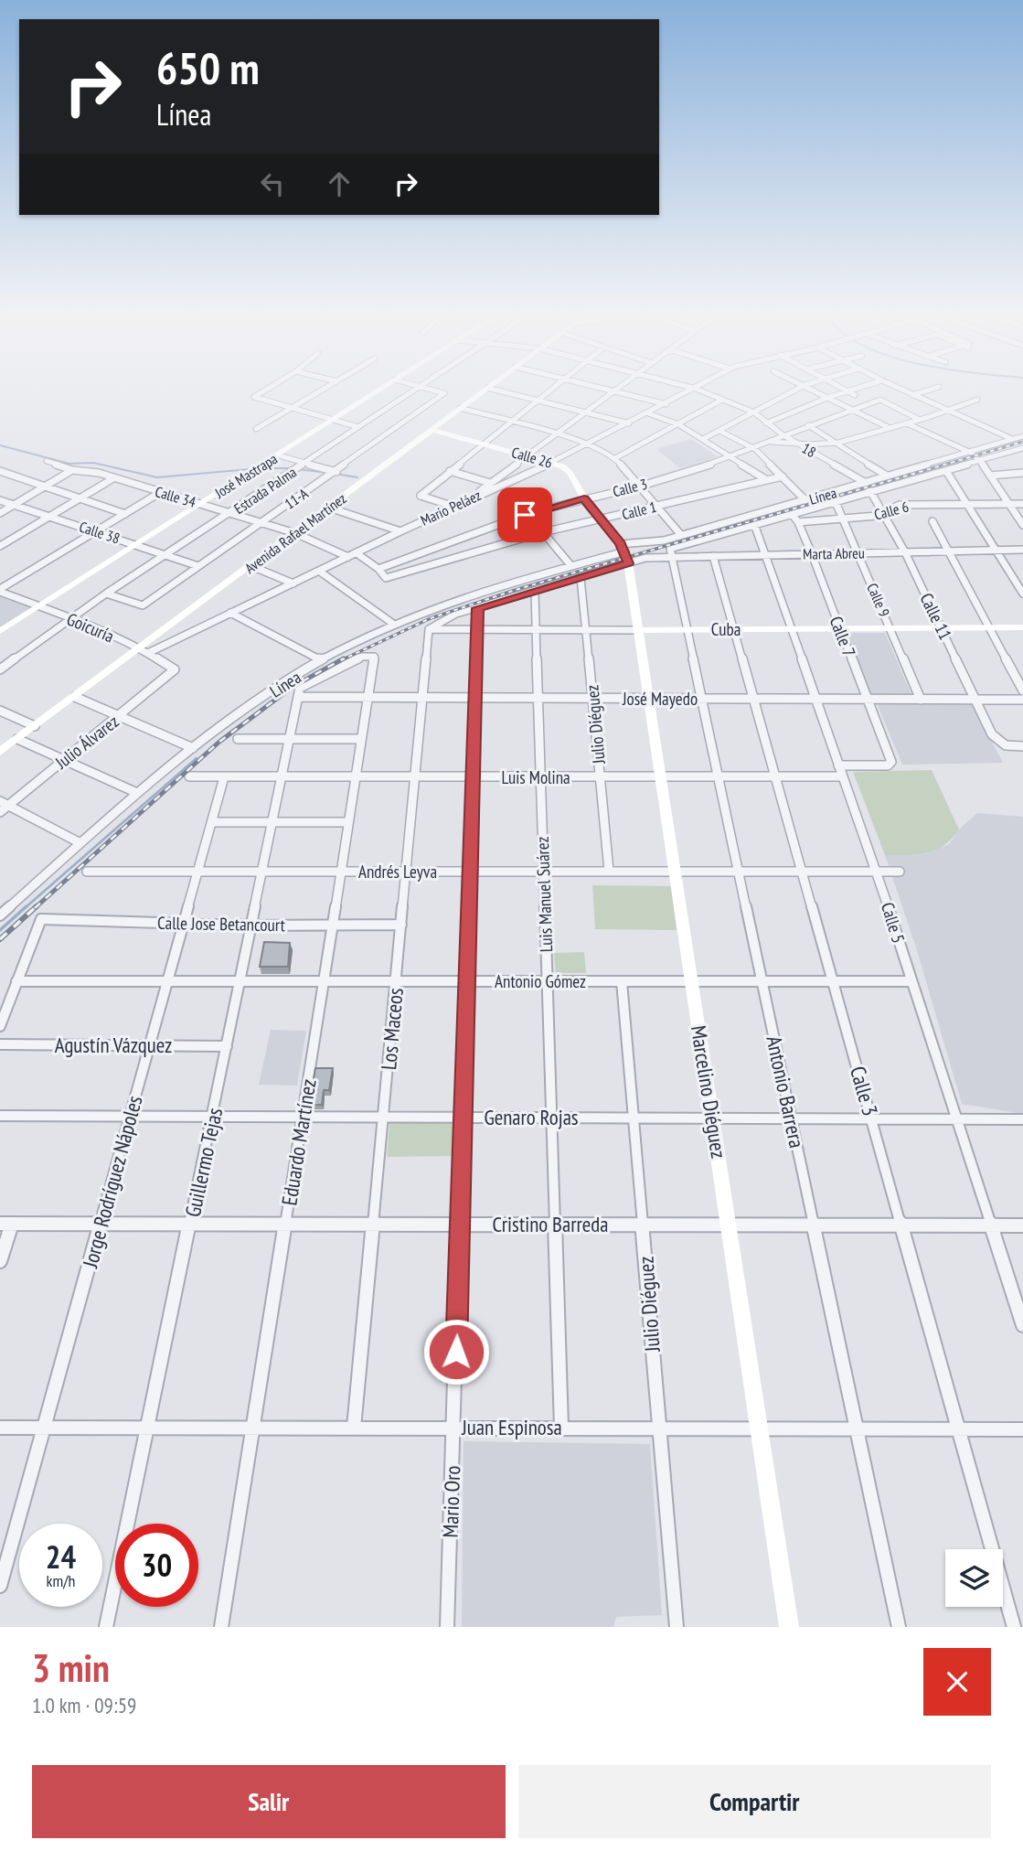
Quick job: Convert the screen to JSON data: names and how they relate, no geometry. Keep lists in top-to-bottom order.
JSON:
{
  "streets": {
    "main road": ["Avenida Rafael Martínez"],
    "street": [
      "18",
      "Calle 26",
      "José Mastrapa",
      "Calle 3",
      "Estrada Palma",
      "Línea",
      "Calle 34",
      "11-A",
      "Mario Peláez",
      "Calle 1",
      "Calle 6",
      "Calle 38",
      "Marta Abreu",
      "Calle 9",
      "Calle 11",
      "Goicuría",
      "Cuba",
      "Calle 7",
      "José Mayedo",
      "Julio Diéguez",
      "Julio Álvarez",
      "Luis Molina",
      "Andrés Leyva",
      "Luis Manuel Suárez",
      "Calle 5",
      "Calle Jose Betancourt",
      "Antonio Gómez",
      "Los Maceos",
      "Agustín Vázquez",
      "Marcelino Diéguez",
      "Antonio Barrera",
      "Genaro Rojas",
      "Eduardo Martínez",
      "Guillermo Tejas",
      "Jorge Rodríguez Nápoles",
      "Cristino Barreda",
      "Juan Espinosa",
      "Mario Oro"
    ]
  },
  "crossings": [
    ["18", "Calle 3"],
    ["18", "Línea"],
    ["18", "Mario Peláez"],
    ["18", "Calle 11"],
    ["Calle 26", "Calle 3"],
    ["Calle 26", "Línea"],
    ["Calle 26", "Mario Peláez"],
    ["Calle 26", "Calle 1"],
    ["Calle 26", "Avenida Rafael Martínez"],
    ["Calle 26", "Marcelino Diéguez"],
    ["José Mastrapa", "Calle 34"],
    ["José Mastrapa", "Calle 38"],
    ["José Mastrapa", "Goicuría"],
    ["Calle 3", "Calle 1"],
    ["Calle 3", "Marta Abreu"],
    ["Calle 3", "Cuba"],
    ["Calle 3", "José Mayedo"],
    ["Calle 3", "Luis Molina"],
    ["Calle 3", "Andrés Leyva"],
    ["Calle 3", "Antonio Gómez"],
    ["Calle 3", "Genaro Rojas"],
    ["Calle 3", "Cristino Barreda"],
    ["Calle 3", "Juan Espinosa"],
    ["Estrada Palma", "Calle 34"],
    ["Estrada Palma", "11-A"],
    ["Estrada Palma", "Calle 38"],
    ["Estrada Palma", "Goicuría"],
    ["Línea", "Marta Abreu"],
    ["Línea", "Calle 9"],
    ["Línea", "Calle 11"],
    ["Línea", "Cuba"],
    ["Línea", "Calle 7"],
    ["Línea", "José Mayedo"],
    ["Línea", "Julio Diéguez"],
    ["Línea", "Luis Manuel Suárez"],
    ["Línea", "Calle 5"],
    ["Línea", "Los Maceos"],
    ["Línea", "Marcelino Diéguez"],
    ["Línea", "Antonio Barrera"],
    ["Línea", "Eduardo Martínez"],
    ["Línea", "Guillermo Tejas"],
    ["Línea", "Mario Oro"],
    ["Calle 34", "11-A"],
    ["Calle 34", "Mario Peláez"],
    ["Calle 34", "Avenida Rafael Martínez"],
    ["11-A", "Calle 38"],
    ["Mario Peláez", "Avenida Rafael Martínez"],
    ["Mario Peláez", "Goicuría"],
    ["Calle 6", "Calle 9"],
    ["Calle 6", "Calle 11"],
    ["Calle 6", "Calle 7"],
    ["Avenida Rafael Martínez", "Goicuría"],
    ["Marta Abreu", "Calle 9"],
    ["Marta Abreu", "Calle 11"],
    ["Marta Abreu", "Calle 7"],
    ["Marta Abreu", "Calle 5"],
    ["Marta Abreu", "Antonio Barrera"],
    ["Calle 9", "Cuba"],
    ["Calle 9", "José Mayedo"],
    ["Calle 11", "Cuba"],
    ["Calle 11", "José Mayedo"],
    ["Goicuría", "Julio Álvarez"],
    ["Cuba", "Calle 7"],
    ["Cuba", "Julio Diéguez"],
    ["Cuba", "Luis Manuel Suárez"],
    ["Cuba", "Calle 5"],
    ["Cuba", "Los Maceos"],
    ["Cuba", "Marcelino Diéguez"],
    ["Cuba", "Antonio Barrera"],
    ["Cuba", "Mario Oro"],
    ["Calle 7", "José Mayedo"],
    ["Calle 7", "Calle 5"],
    ["José Mayedo", "Julio Diéguez"],
    ["José Mayedo", "Luis Manuel Suárez"],
    ["José Mayedo", "Calle 5"],
    ["José Mayedo", "Los Maceos"],
    ["José Mayedo", "Marcelino Diéguez"],
    ["José Mayedo", "Antonio Barrera"],
    ["José Mayedo", "Eduardo Martínez"],
    ["José Mayedo", "Guillermo Tejas"],
    ["José Mayedo", "Mario Oro"],
    ["Julio Diéguez", "Luis Molina"],
    ["Julio Diéguez", "Andrés Leyva"],
    ["Julio Diéguez", "Antonio Gómez"],
    ["Julio Diéguez", "Genaro Rojas"],
    ["Julio Diéguez", "Cristino Barreda"],
    ["Julio Diéguez", "Juan Espinosa"],
    ["Luis Molina", "Luis Manuel Suárez"],
    ["Luis Molina", "Calle 5"],
    ["Luis Molina", "Los Maceos"],
    ["Luis Molina", "Marcelino Diéguez"],
    ["Luis Molina", "Antonio Barrera"],
    ["Luis Molina", "Eduardo Martínez"],
    ["Luis Molina", "Guillermo Tejas"],
    ["Luis Molina", "Jorge Rodríguez Nápoles"],
    ["Luis Molina", "Mario Oro"],
    ["Andrés Leyva", "Luis Manuel Suárez"],
    ["Andrés Leyva", "Calle 5"],
    ["Andrés Leyva", "Los Maceos"],
    ["Andrés Leyva", "Marcelino Diéguez"],
    ["Andrés Leyva", "Antonio Barrera"],
    ["Andrés Leyva", "Eduardo Martínez"],
    ["Andrés Leyva", "Guillermo Tejas"],
    ["Andrés Leyva", "Jorge Rodríguez Nápoles"],
    ["Andrés Leyva", "Mario Oro"],
    ["Luis Manuel Suárez", "Antonio Gómez"],
    ["Luis Manuel Suárez", "Genaro Rojas"],
    ["Luis Manuel Suárez", "Cristino Barreda"],
    ["Luis Manuel Suárez", "Juan Espinosa"],
    ["Calle 5", "Antonio Gómez"],
    ["Calle 5", "Genaro Rojas"],
    ["Calle 5", "Cristino Barreda"],
    ["Calle Jose Betancourt", "Antonio Gómez"],
    ["Calle Jose Betancourt", "Los Maceos"],
    ["Calle Jose Betancourt", "Eduardo Martínez"],
    ["Calle Jose Betancourt", "Guillermo Tejas"],
    ["Calle Jose Betancourt", "Jorge Rodríguez Nápoles"],
    ["Antonio Gómez", "Los Maceos"],
    ["Antonio Gómez", "Marcelino Diéguez"],
    ["Antonio Gómez", "Antonio Barrera"],
    ["Antonio Gómez", "Eduardo Martínez"],
    ["Antonio Gómez", "Guillermo Tejas"],
    ["Antonio Gómez", "Jorge Rodríguez Nápoles"],
    ["Antonio Gómez", "Mario Oro"],
    ["Los Maceos", "Genaro Rojas"],
    ["Los Maceos", "Cristino Barreda"],
    ["Los Maceos", "Juan Espinosa"],
    ["Agustín Vázquez", "Guillermo Tejas"],
    ["Agustín Vázquez", "Jorge Rodríguez Nápoles"],
    ["Marcelino Diéguez", "Genaro Rojas"],
    ["Marcelino Diéguez", "Cristino Barreda"],
    ["Marcelino Diéguez", "Juan Espinosa"],
    ["Antonio Barrera", "Genaro Rojas"],
    ["Antonio Barrera", "Cristino Barreda"],
    ["Antonio Barrera", "Juan Espinosa"],
    ["Genaro Rojas", "Eduardo Martínez"],
    ["Genaro Rojas", "Guillermo Tejas"],
    ["Genaro Rojas", "Jorge Rodríguez Nápoles"],
    ["Genaro Rojas", "Mario Oro"],
    ["Eduardo Martínez", "Cristino Barreda"],
    ["Eduardo Martínez", "Juan Espinosa"],
    ["Guillermo Tejas", "Cristino Barreda"],
    ["Guillermo Tejas", "Juan Espinosa"],
    ["Jorge Rodríguez Nápoles", "Cristino Barreda"],
    ["Jorge Rodríguez Nápoles", "Juan Espinosa"],
    ["Cristino Barreda", "Mario Oro"],
    ["Juan Espinosa", "Mario Oro"]
  ],
  "page": {
    "turn": ["650 m", "Línea"],
    "speed": "24 km/h",
    "limit": "30",
    "heading": ["3 min", "1.0 km · 09:59"],
    "buttons": ["Salir", "Compartir"]
  }
}
